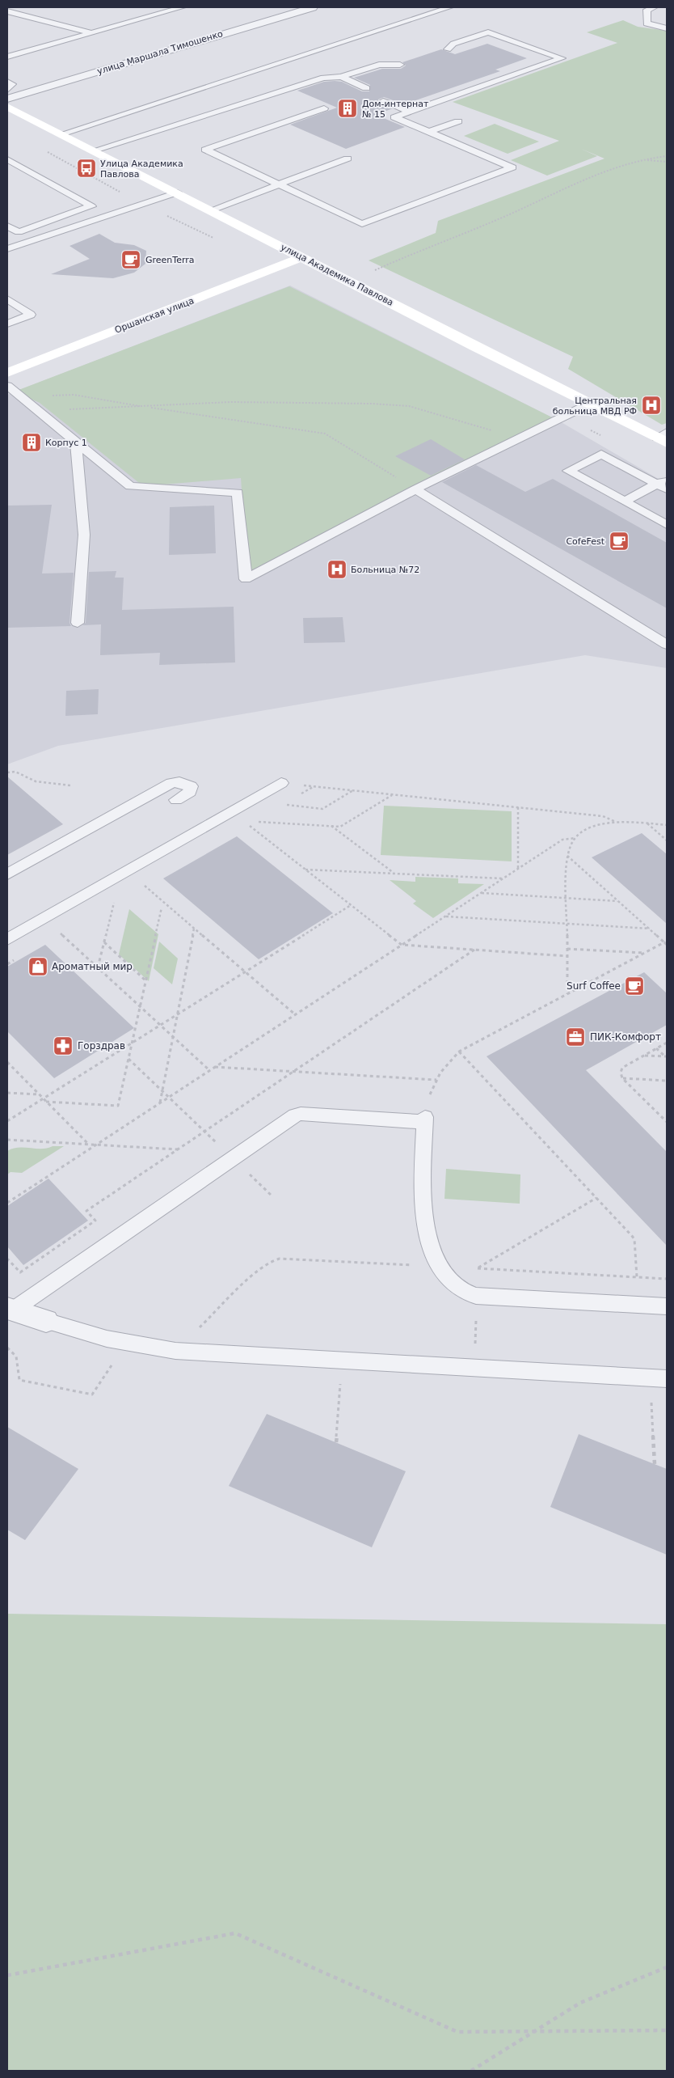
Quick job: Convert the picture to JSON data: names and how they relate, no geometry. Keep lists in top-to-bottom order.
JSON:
{
  "streets": {
    "street": ["улица Маршала Тимошенко", "улица Академика Павлова", "Оршанская улица"]
  },
  "crossings": [
    ["улица Академика Павлова", "Оршанская улица"]
  ],
  "places": {
    "building": ["Дом-интернат № 15", "Корпус 1"],
    "bus stop": ["Улица Академика Павлова"],
    "cafe": ["GreenTerra", "CofeFest", "Surf Coffee"],
    "hospital": ["Центральная больница МВД РФ", "Больница №72"],
    "shop": ["Ароматный мир"],
    "office": ["ПИК-Комфорт"],
    "pharmacy": ["Горздрав"]
  }
}
